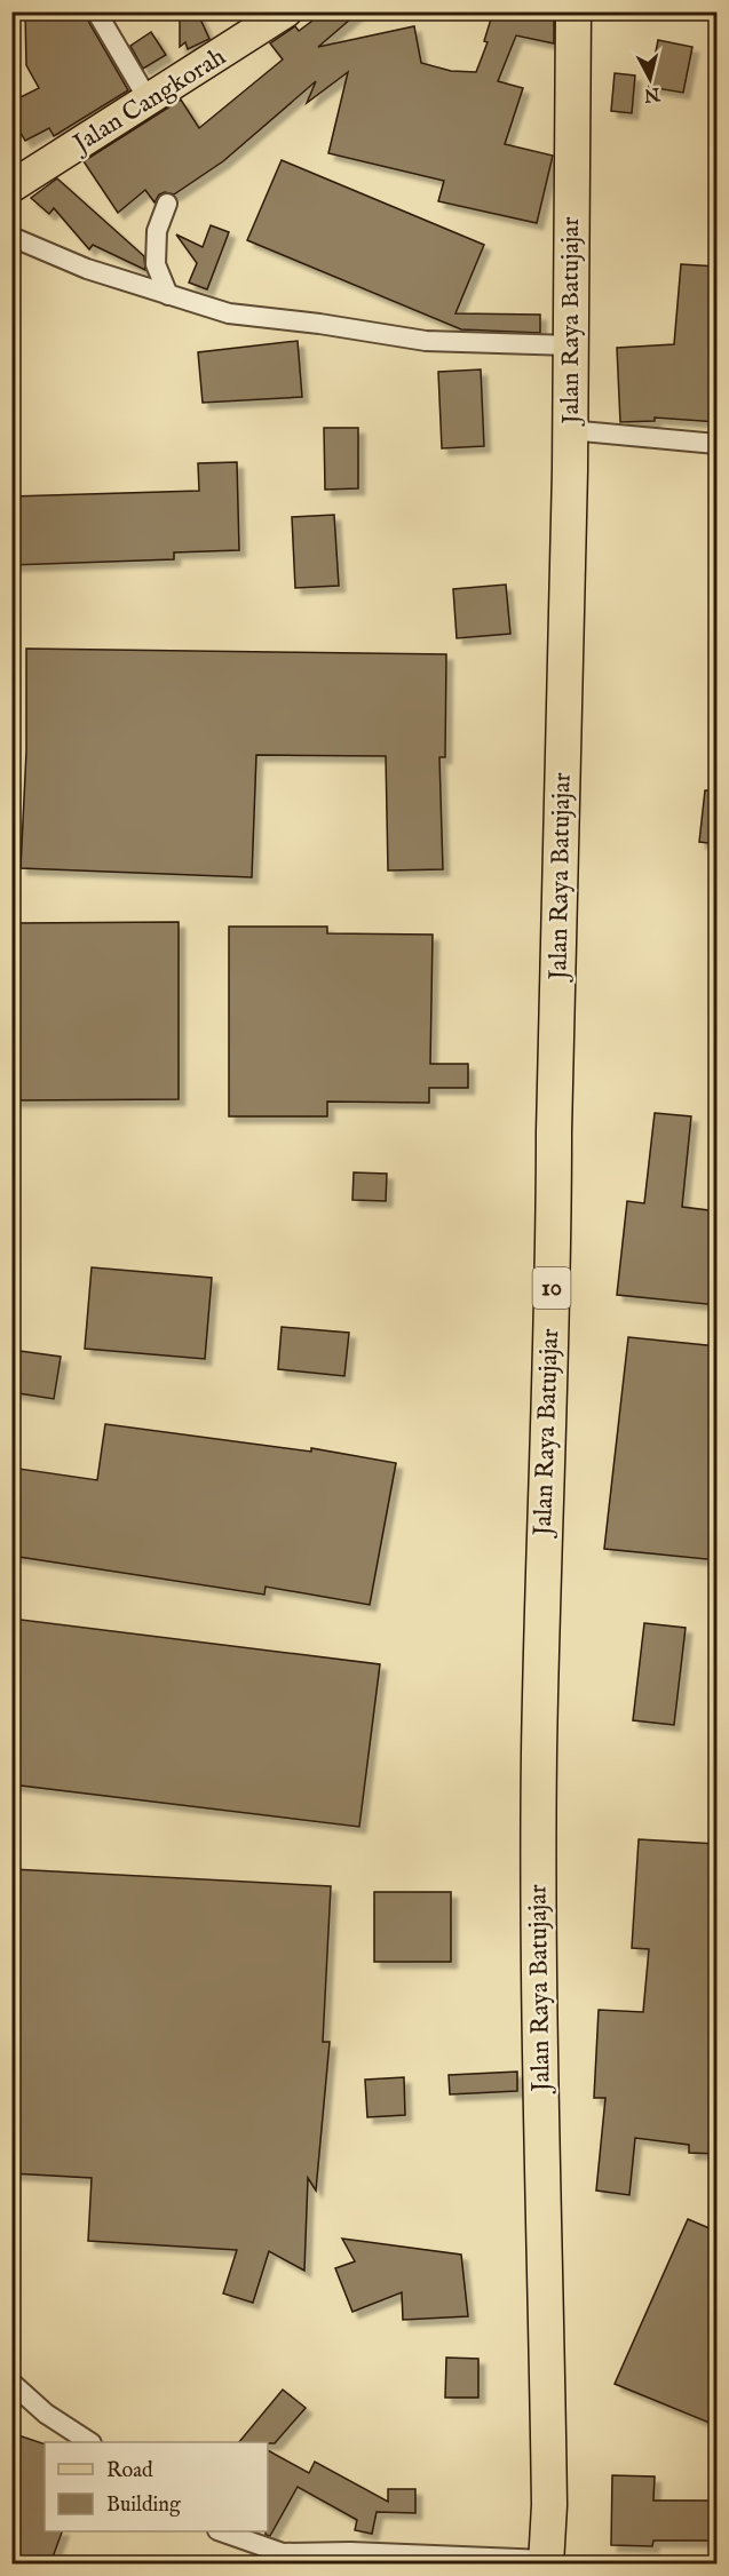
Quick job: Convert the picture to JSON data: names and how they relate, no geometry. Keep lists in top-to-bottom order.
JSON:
{
  "streets": {
    "highway": ["Jalan Raya Batujajar", "10"],
    "main road": ["Jalan Cangkorah"]
  },
  "legend": ["Road", "Building"],
  "north": "bottom"
}
